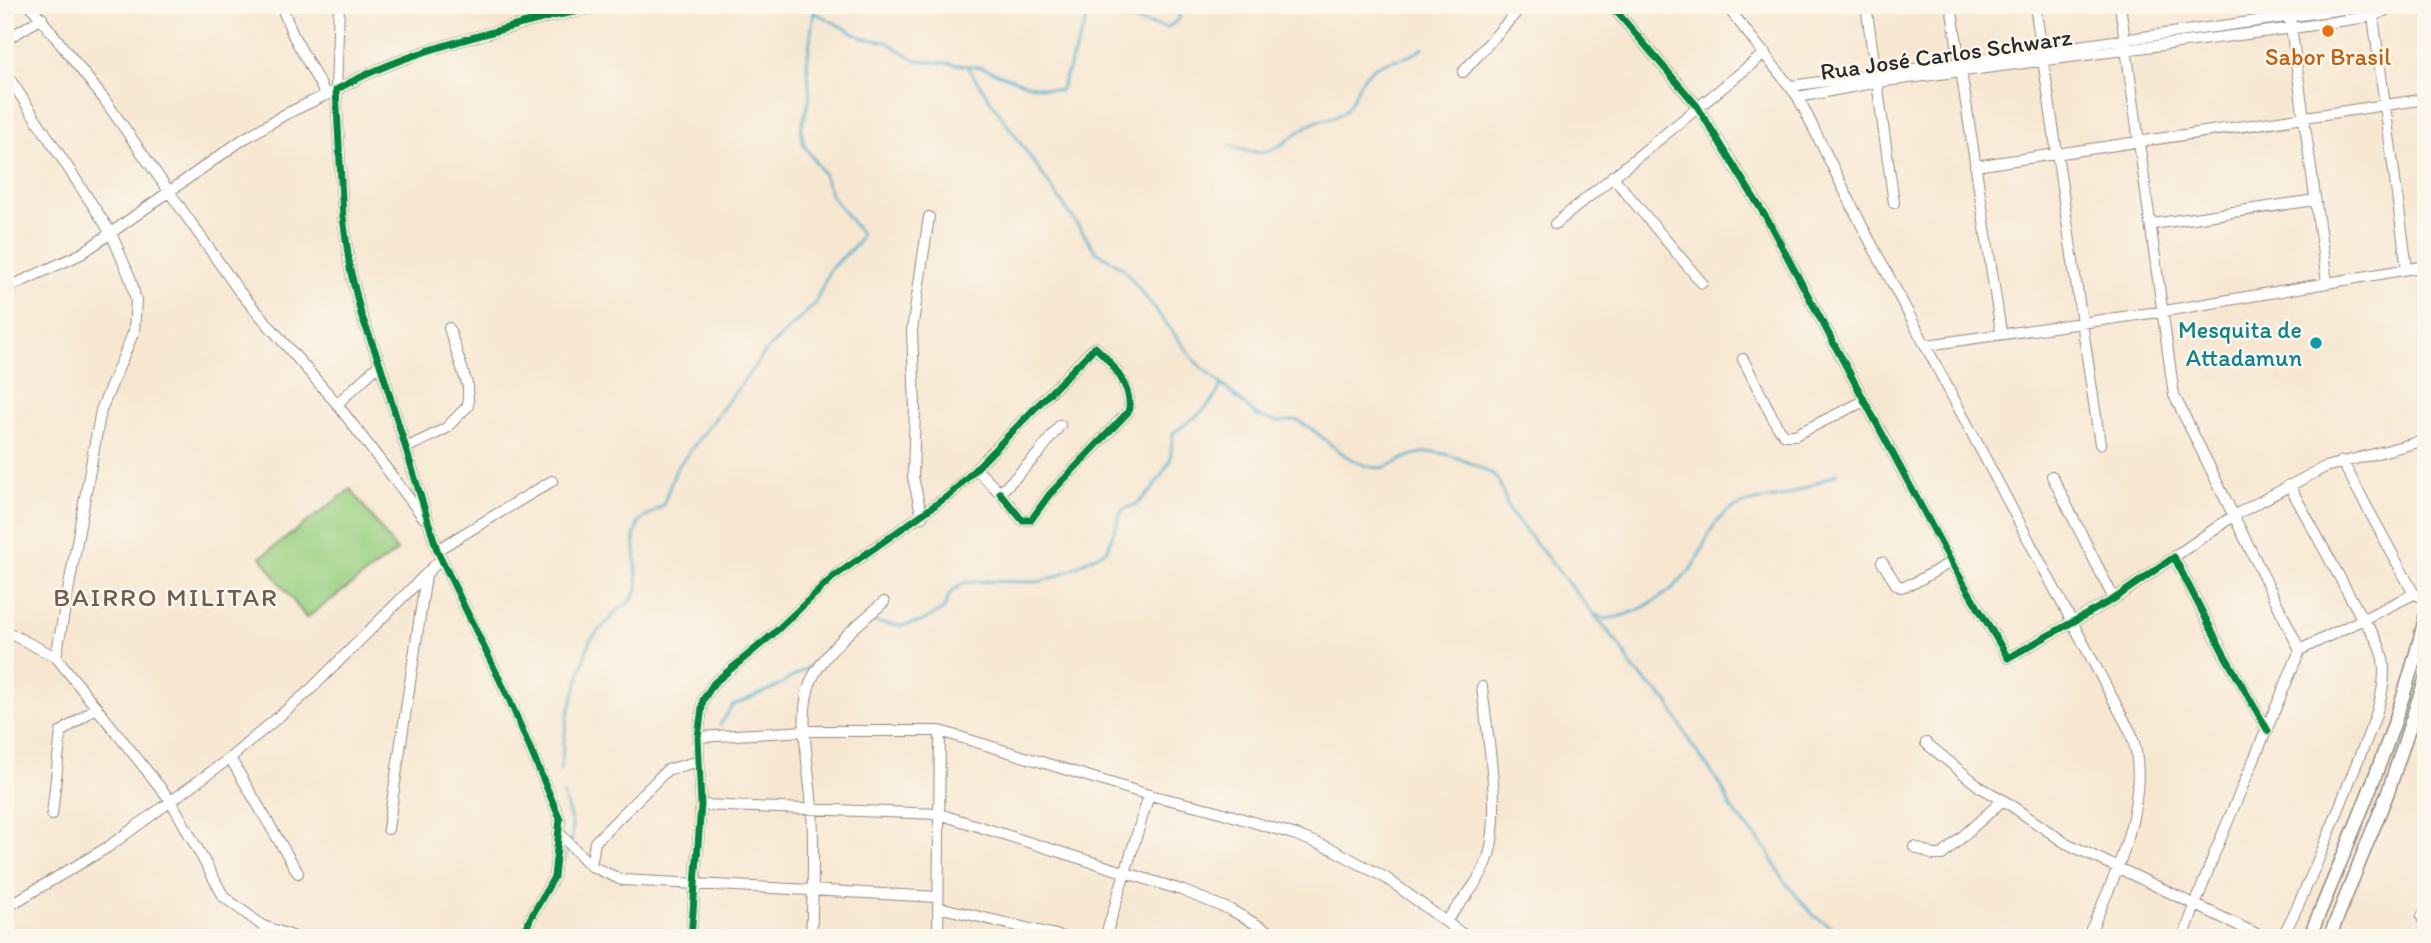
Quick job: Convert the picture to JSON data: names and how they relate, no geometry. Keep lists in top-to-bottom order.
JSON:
{
  "streets": {
    "street": ["Rua José Carlos Schwarz"]
  },
  "districts": ["BAIRRO MILITAR"],
  "places": ["Sabor Brasil", "Mesquita de Attadamun"]
}
